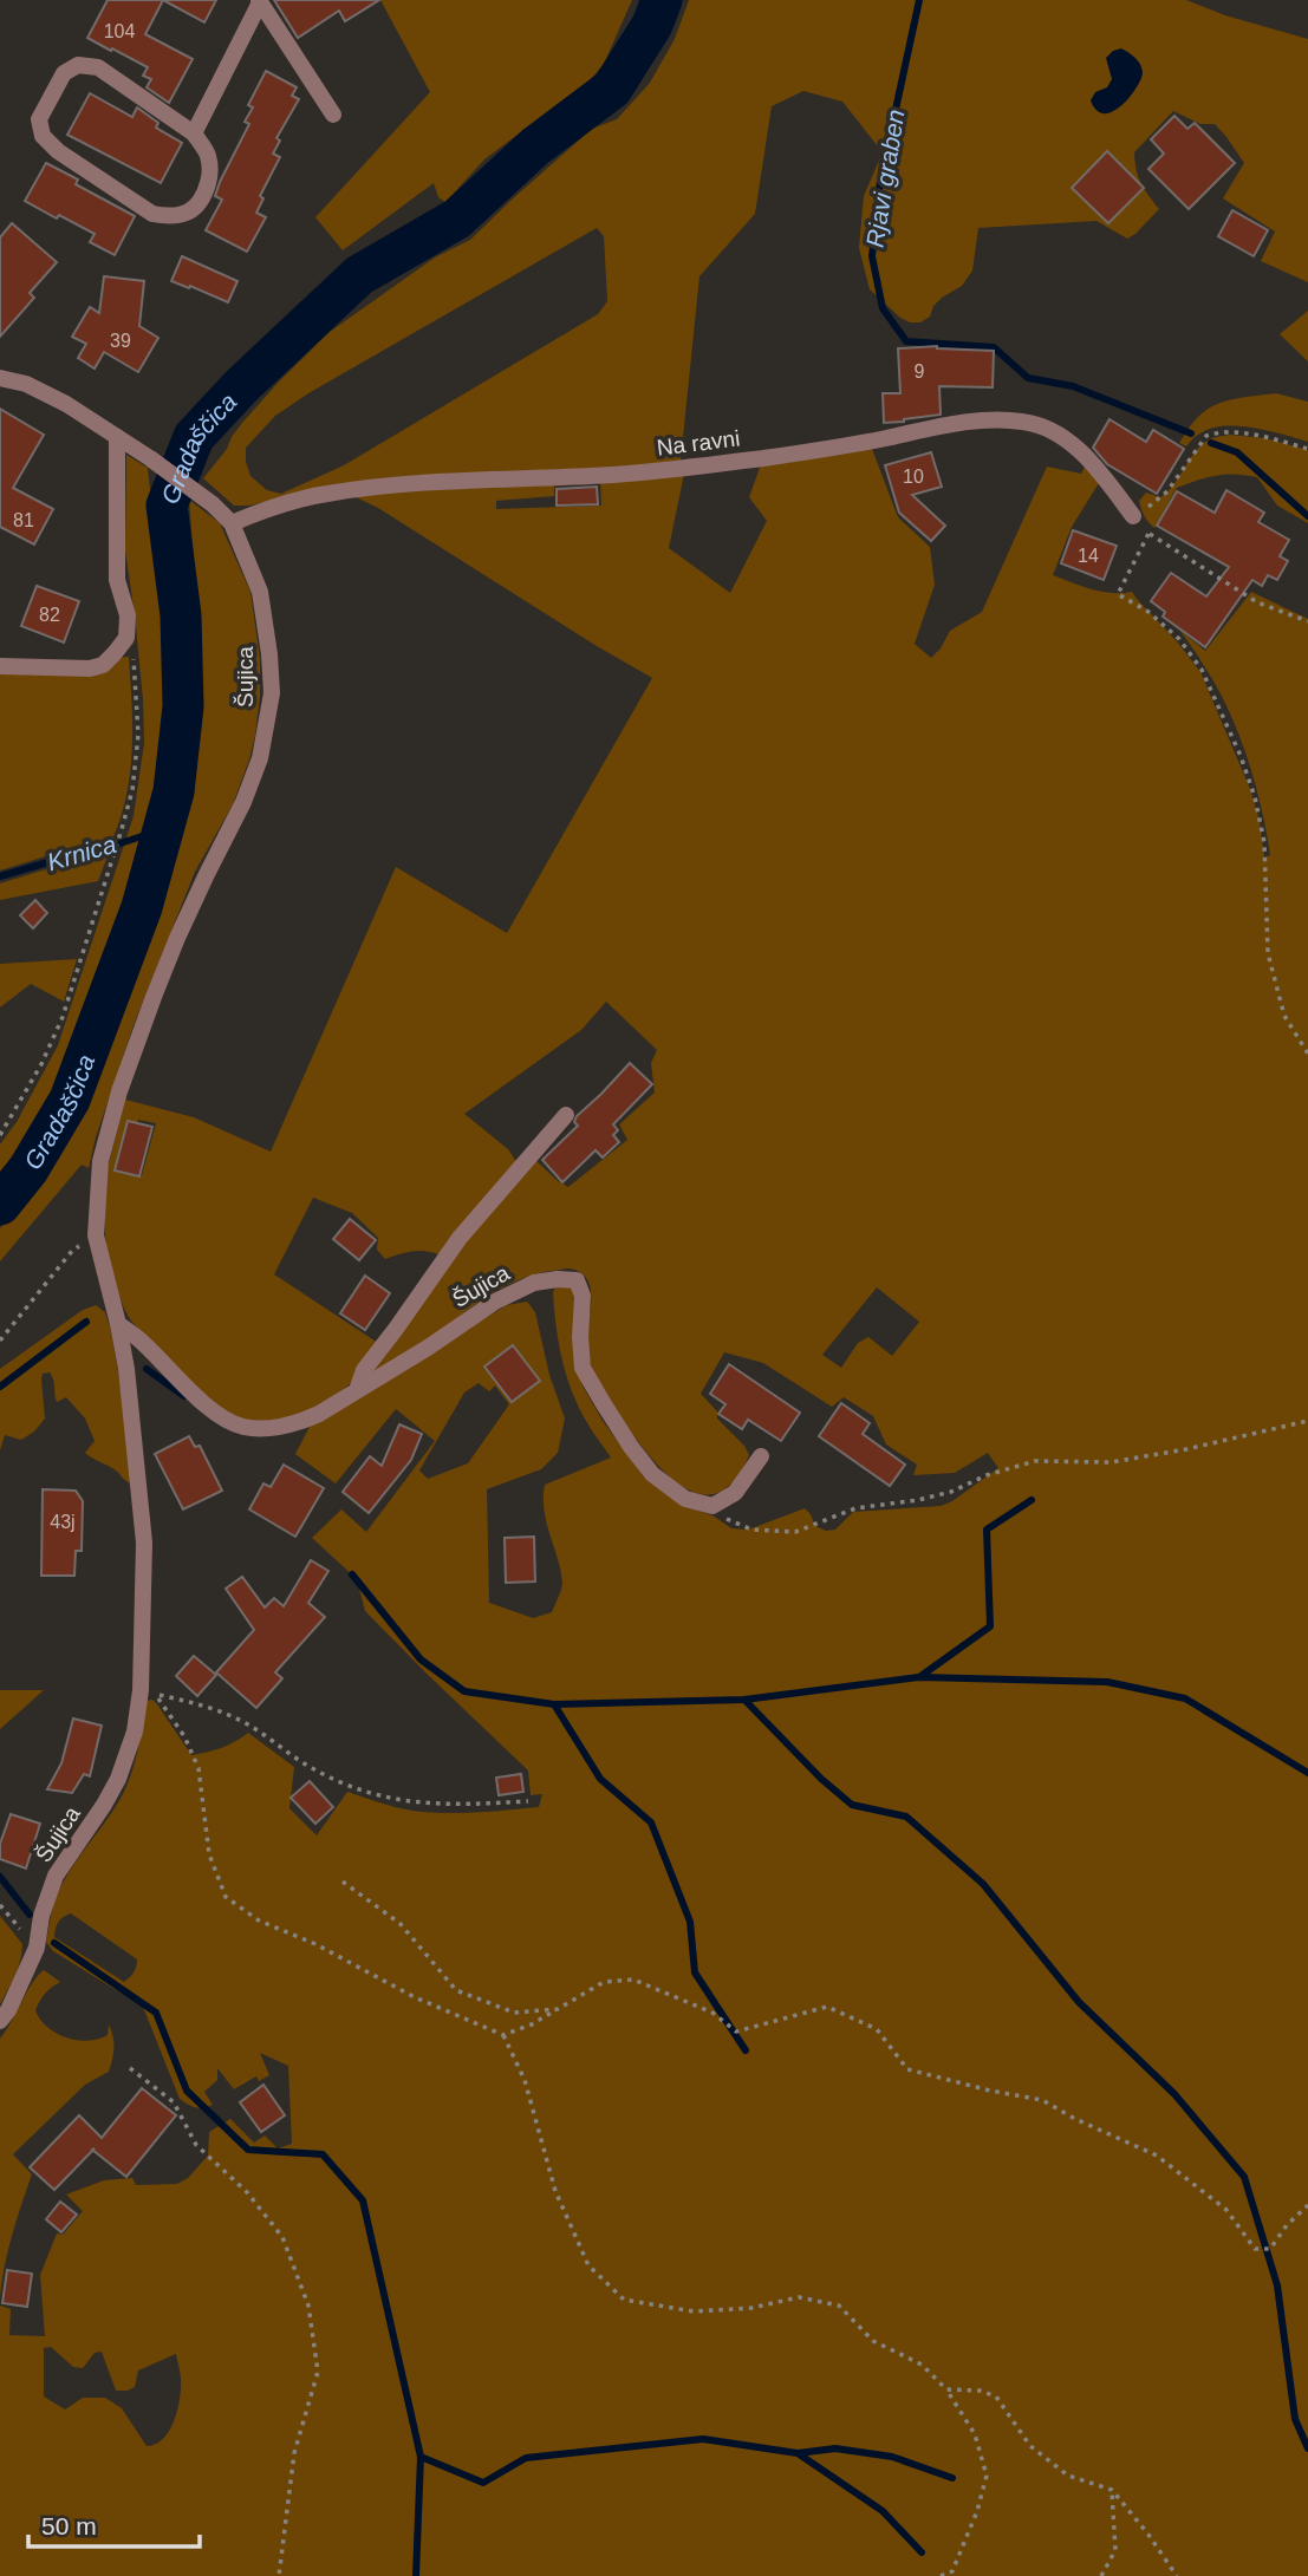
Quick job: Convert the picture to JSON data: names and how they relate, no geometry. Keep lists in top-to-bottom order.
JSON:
{
  "streets": {
    "street": ["Na ravni", "Šujica"]
  },
  "crossings": [
    ["Na ravni", "Šujica"]
  ],
  "water": ["Rjavi graben", "Gradaščica", "Krnica"],
  "house_numbers": [
    "104",
    "39",
    "9",
    "10",
    "81",
    "14",
    "82",
    "43j"
  ],
  "scale_bar": "50 m"
}
